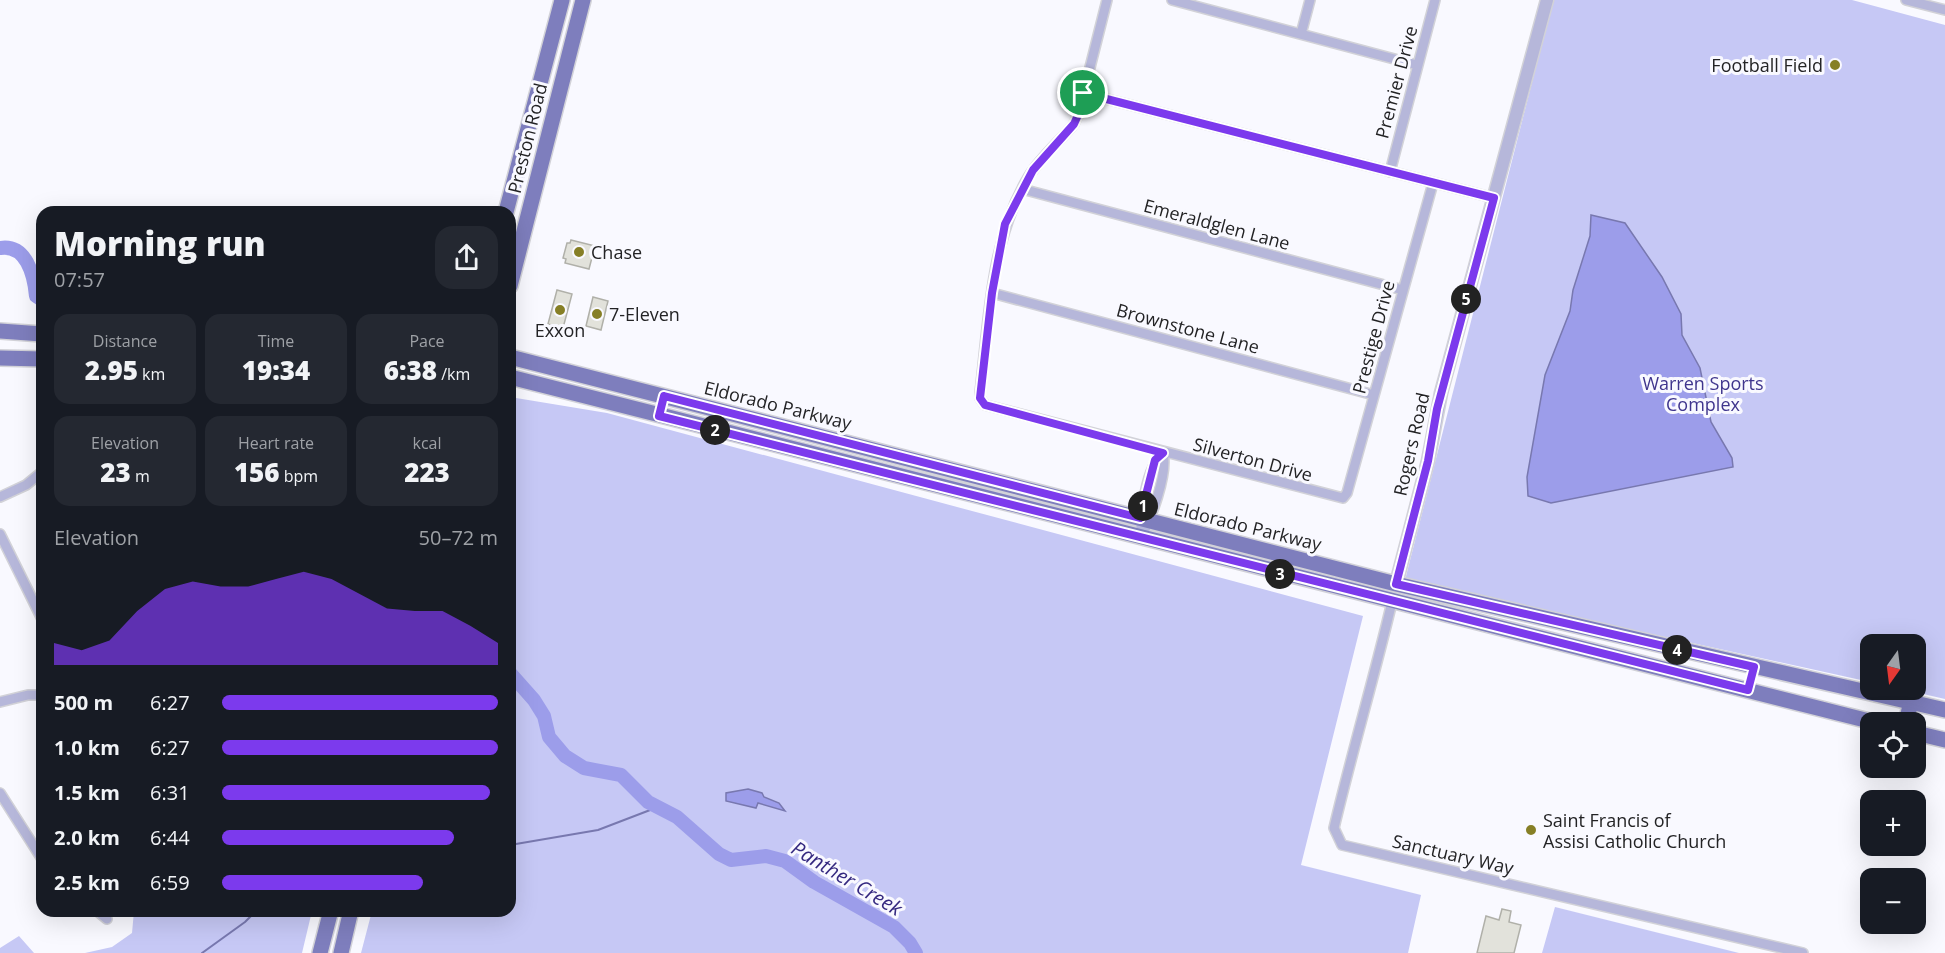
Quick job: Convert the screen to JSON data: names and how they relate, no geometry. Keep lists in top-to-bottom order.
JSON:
{
  "streets": {
    "main road": ["Preston Road", "Eldorado Parkway"],
    "street": [
      "Premier Drive",
      "Emeraldglen Lane",
      "Brownstone Lane",
      "Prestige Drive",
      "Rogers Road",
      "Silverton Drive",
      "Sanctuary Way"
    ]
  },
  "crossings": [
    ["Emeraldglen Lane", "Prestige Drive"],
    ["Brownstone Lane", "Prestige Drive"],
    ["Brownstone Lane", "Silverton Drive"],
    ["Prestige Drive", "Silverton Drive"],
    ["Eldorado Parkway", "Rogers Road"]
  ],
  "water": ["Panther Creek"],
  "parks": ["Warren Sports Complex"],
  "places": [
    "Football Field",
    "Chase",
    "Exxon",
    "7-Eleven",
    "Saint Francis of Assisi Catholic Church"
  ],
  "north": "bottom",
  "page": {
    "heading": ["Morning run", "07:57"],
    "pins": [
      "5",
      "2",
      "1",
      "3",
      "4"
    ],
    "stats": [
      ["Distance", "2.95 km"],
      ["Time", "19:34"],
      ["Pace", "6:38 /km"],
      ["Elevation", "23 m"],
      ["Heart rate", "156 bpm"],
      ["kcal", "223"]
    ],
    "chart": ["Elevation", "50–72 m"],
    "map_buttons": ["+", "−"],
    "list": [
      {
        "name": "500 m",
        "note": "6:27"
      },
      {
        "name": "1.0 km",
        "note": "6:27"
      },
      {
        "name": "1.5 km",
        "note": "6:31"
      },
      {
        "name": "2.0 km",
        "note": "6:44"
      },
      {
        "name": "2.5 km",
        "note": "6:59"
      }
    ]
  }
}
